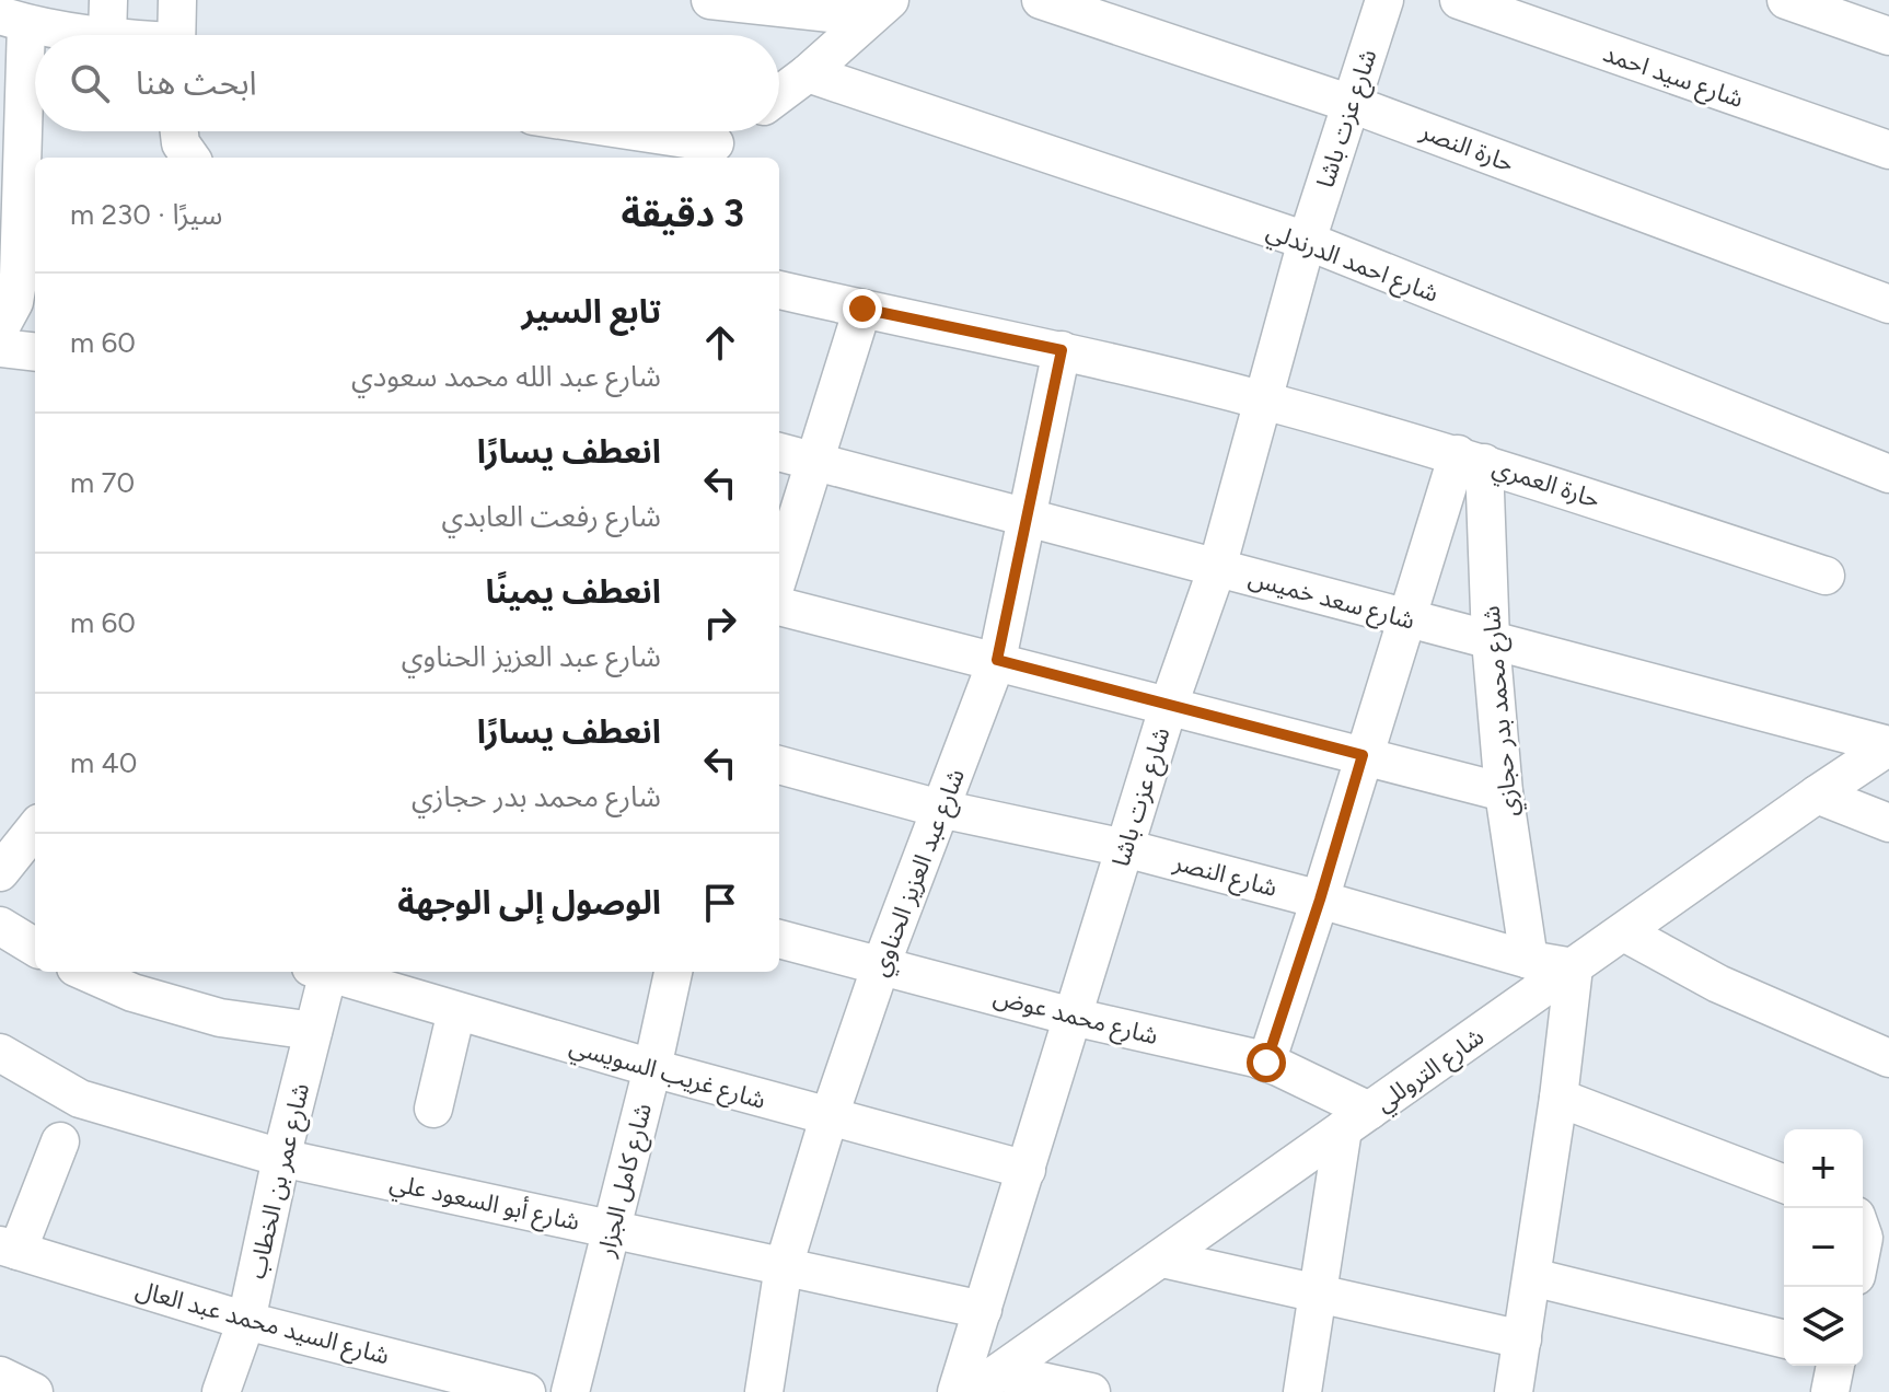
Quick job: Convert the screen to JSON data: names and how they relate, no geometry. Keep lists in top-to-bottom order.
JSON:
{
  "streets": {
    "street": [
      "شارع سيد احمد",
      "شارع عزت باشا",
      "حارة النصر",
      "شارع احمد الدرندلي",
      "حارة العمري",
      "شارع سعد خميس",
      "شارع محمد بدر حجازي",
      "شارع عبد العزيز الحناوي",
      "شارع النصر",
      "شارع محمد عوض",
      "شارع التروللي",
      "شارع غريب السويسي",
      "شارع كامل الجزار",
      "شارع عمر بن الخطاب",
      "شارع أبو السعود علي",
      "شارع السيد محمد عبد العال"
    ]
  },
  "crossings": [
    ["شارع عزت باشا", "حارة النصر"],
    ["شارع عزت باشا", "شارع احمد الدرندلي"],
    ["شارع عزت باشا", "حارة العمري"],
    ["شارع عزت باشا", "شارع سعد خميس"],
    ["شارع عزت باشا", "شارع النصر"],
    ["شارع عزت باشا", "شارع محمد عوض"],
    ["شارع عزت باشا", "شارع غريب السويسي"],
    ["شارع عزت باشا", "شارع أبو السعود علي"],
    ["حارة العمري", "شارع محمد بدر حجازي"],
    ["شارع سعد خميس", "شارع محمد بدر حجازي"],
    ["شارع سعد خميس", "شارع عبد العزيز الحناوي"],
    ["شارع سعد خميس", "شارع التروللي"],
    ["شارع محمد بدر حجازي", "شارع النصر"],
    ["شارع عبد العزيز الحناوي", "شارع النصر"],
    ["شارع عبد العزيز الحناوي", "شارع محمد عوض"],
    ["شارع عبد العزيز الحناوي", "شارع غريب السويسي"],
    ["شارع عبد العزيز الحناوي", "شارع أبو السعود علي"],
    ["شارع النصر", "شارع التروللي"],
    ["شارع محمد عوض", "شارع التروللي"],
    ["شارع غريب السويسي", "شارع كامل الجزار"],
    ["شارع كامل الجزار", "شارع أبو السعود علي"],
    ["شارع عمر بن الخطاب", "شارع أبو السعود علي"],
    ["شارع عمر بن الخطاب", "شارع السيد محمد عبد العال"]
  ],
  "page": {
    "search": "ابحث هنا",
    "heading": ["3 دقيقة", "سيرًا · 230 m"],
    "list": [
      ["تابع السير", "شارع عبد الله محمد سعودي", "60 m"],
      ["انعطف يسارًا", "شارع رفعت العابدي", "70 m"],
      ["انعطف يمينًا", "شارع عبد العزيز الحناوي", "60 m"],
      ["انعطف يسارًا", "شارع محمد بدر حجازي", "40 m"],
      "الوصول إلى الوجهة"
    ],
    "map_buttons": ["+", "−"]
  }
}
